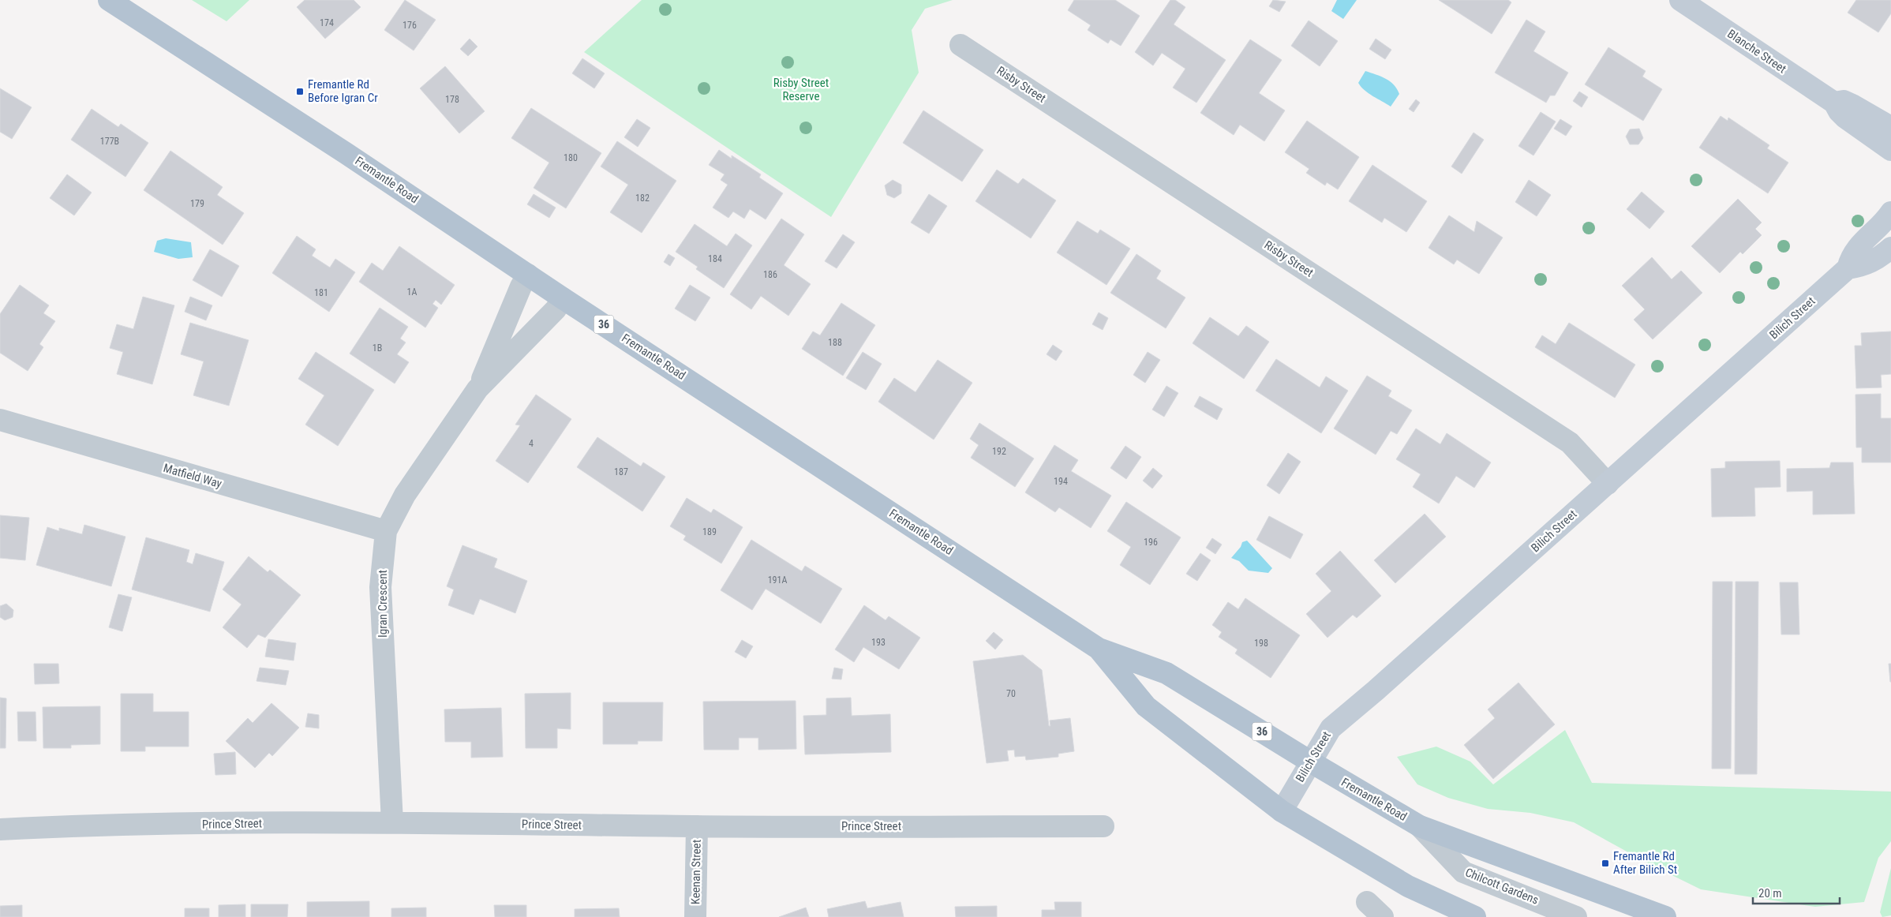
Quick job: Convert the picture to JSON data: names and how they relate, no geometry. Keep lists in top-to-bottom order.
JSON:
{
  "streets": {
    "main road": ["Fremantle Road", "36"],
    "street": [
      "Blanche Street",
      "Risby Street",
      "Bilich Street",
      "Matfield Way",
      "Igran Crescent",
      "Prince Street",
      "Keenan Street",
      "Chilcott Gardens"
    ]
  },
  "crossings": [
    ["Risby Street", "Bilich Street"],
    ["Fremantle Road", "Bilich Street"],
    ["Fremantle Road", "Igran Crescent"],
    ["Fremantle Road", "Chilcott Gardens"],
    ["Matfield Way", "Igran Crescent"],
    ["Igran Crescent", "Prince Street"],
    ["Prince Street", "Keenan Street"]
  ],
  "parks": ["Risby Street Reserve"],
  "places": {
    "transit": ["Fremantle Rd Before Igran Cr", "Fremantle Rd After Bilich St"]
  },
  "house_numbers": [
    "174",
    "176",
    "178",
    "177B",
    "180",
    "182",
    "179",
    "184",
    "186",
    "1A",
    "181",
    "188",
    "1B",
    "4",
    "192",
    "187",
    "194",
    "189",
    "196",
    "191A",
    "193",
    "198",
    "70"
  ],
  "scale_bar": "20 m"
}
